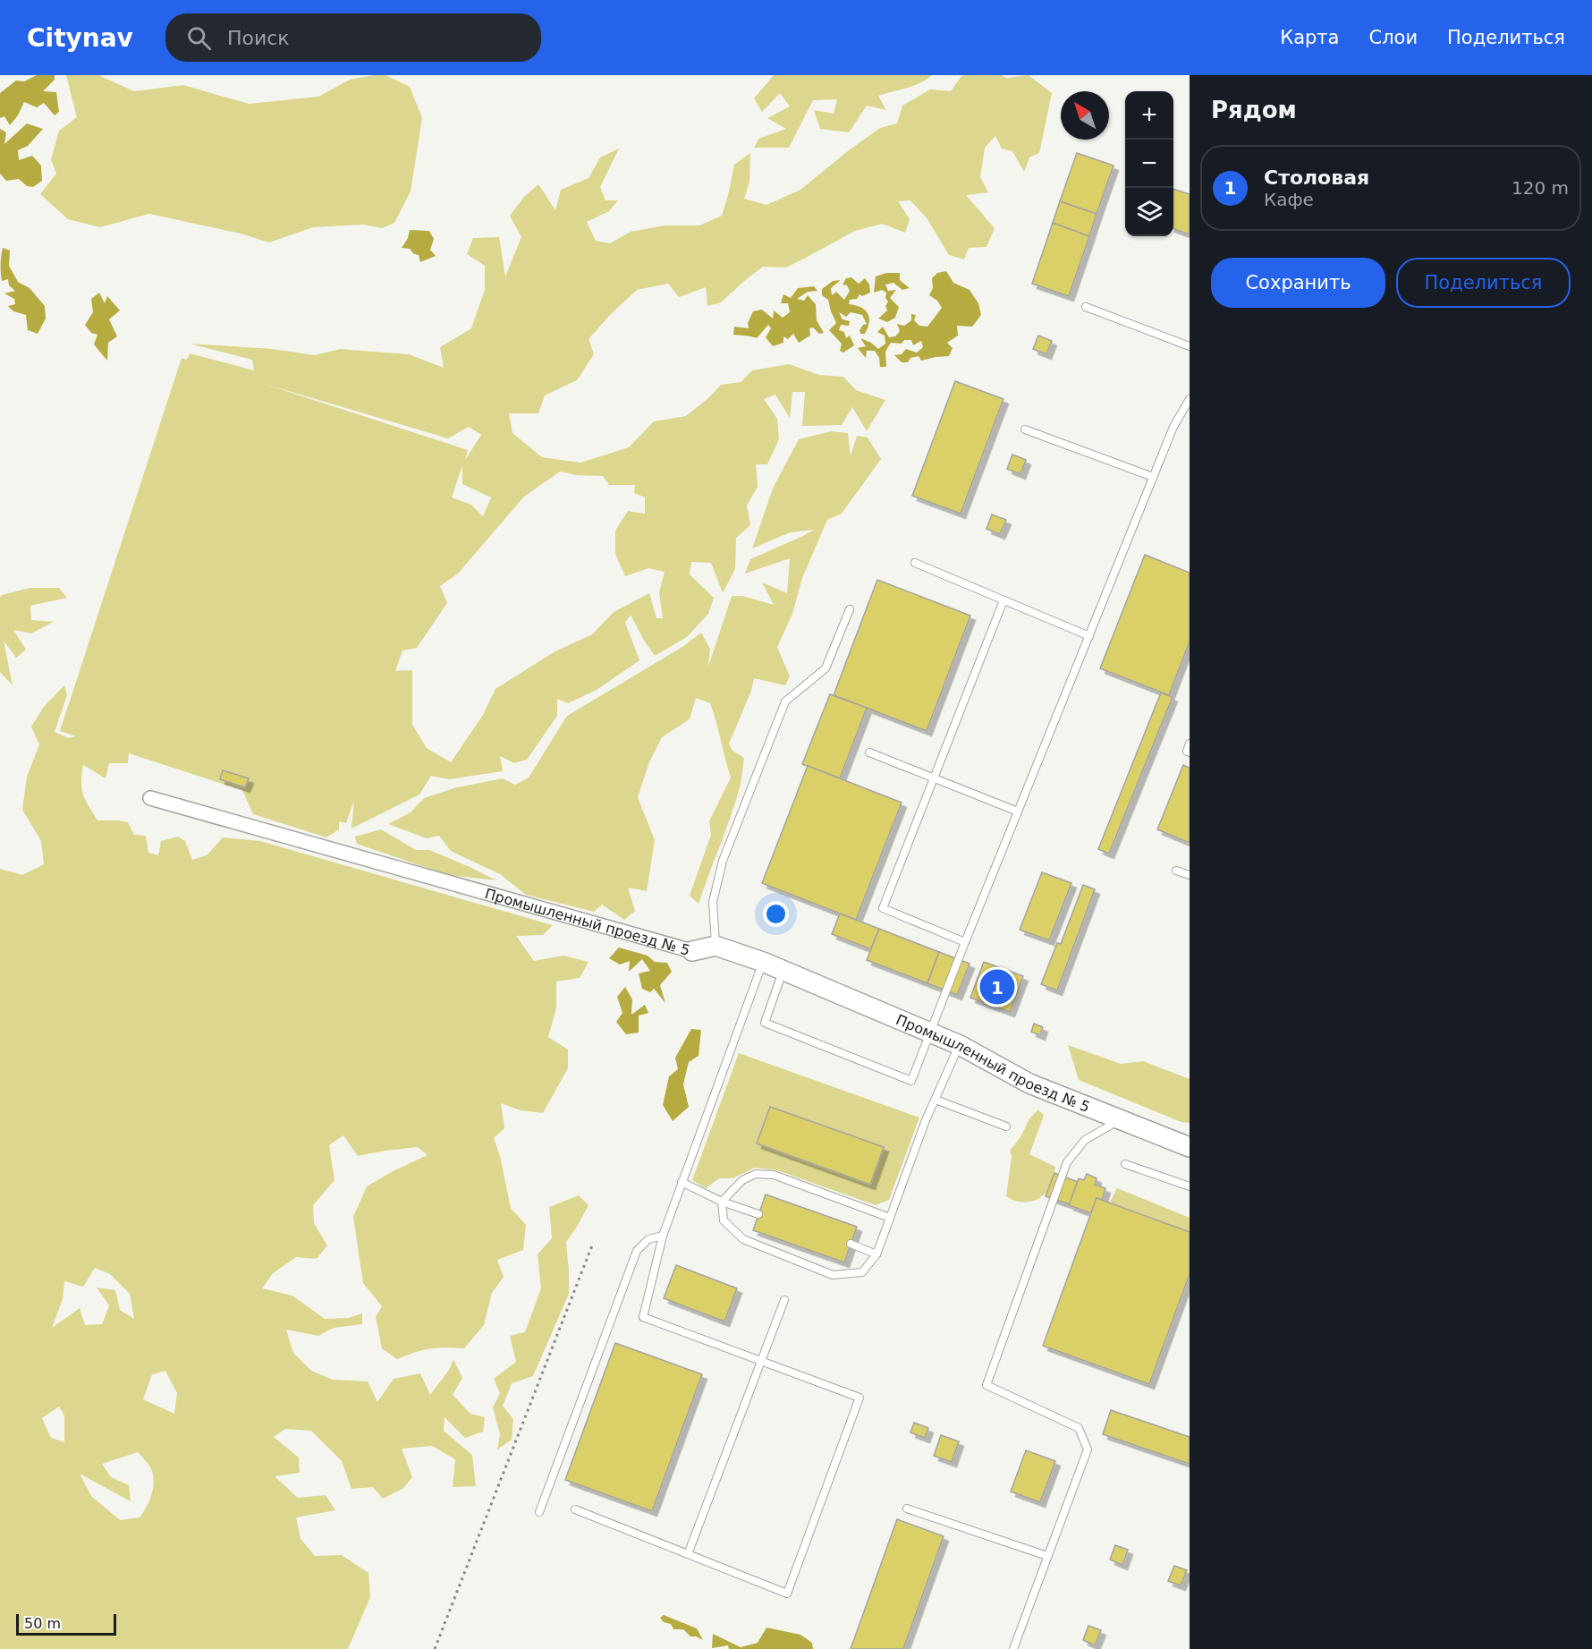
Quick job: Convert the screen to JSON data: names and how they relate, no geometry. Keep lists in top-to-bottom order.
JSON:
{
  "streets": {
    "street": ["Промышленный проезд № 5"]
  },
  "scale_bar": "50 m",
  "north": "top left",
  "page": {
    "header": "Citynav",
    "search": "Поиск",
    "nav": ["Карта", "Слои", "Поделиться"],
    "heading": "Рядом",
    "map_buttons": ["+", "−"],
    "list": [
      {
        "mark": "1",
        "name": "Столовая",
        "note": "Кафе",
        "value": "120 m"
      }
    ],
    "buttons": ["Сохранить", "Поделиться"],
    "pins": "1",
    "scale": "50 m"
  }
}
